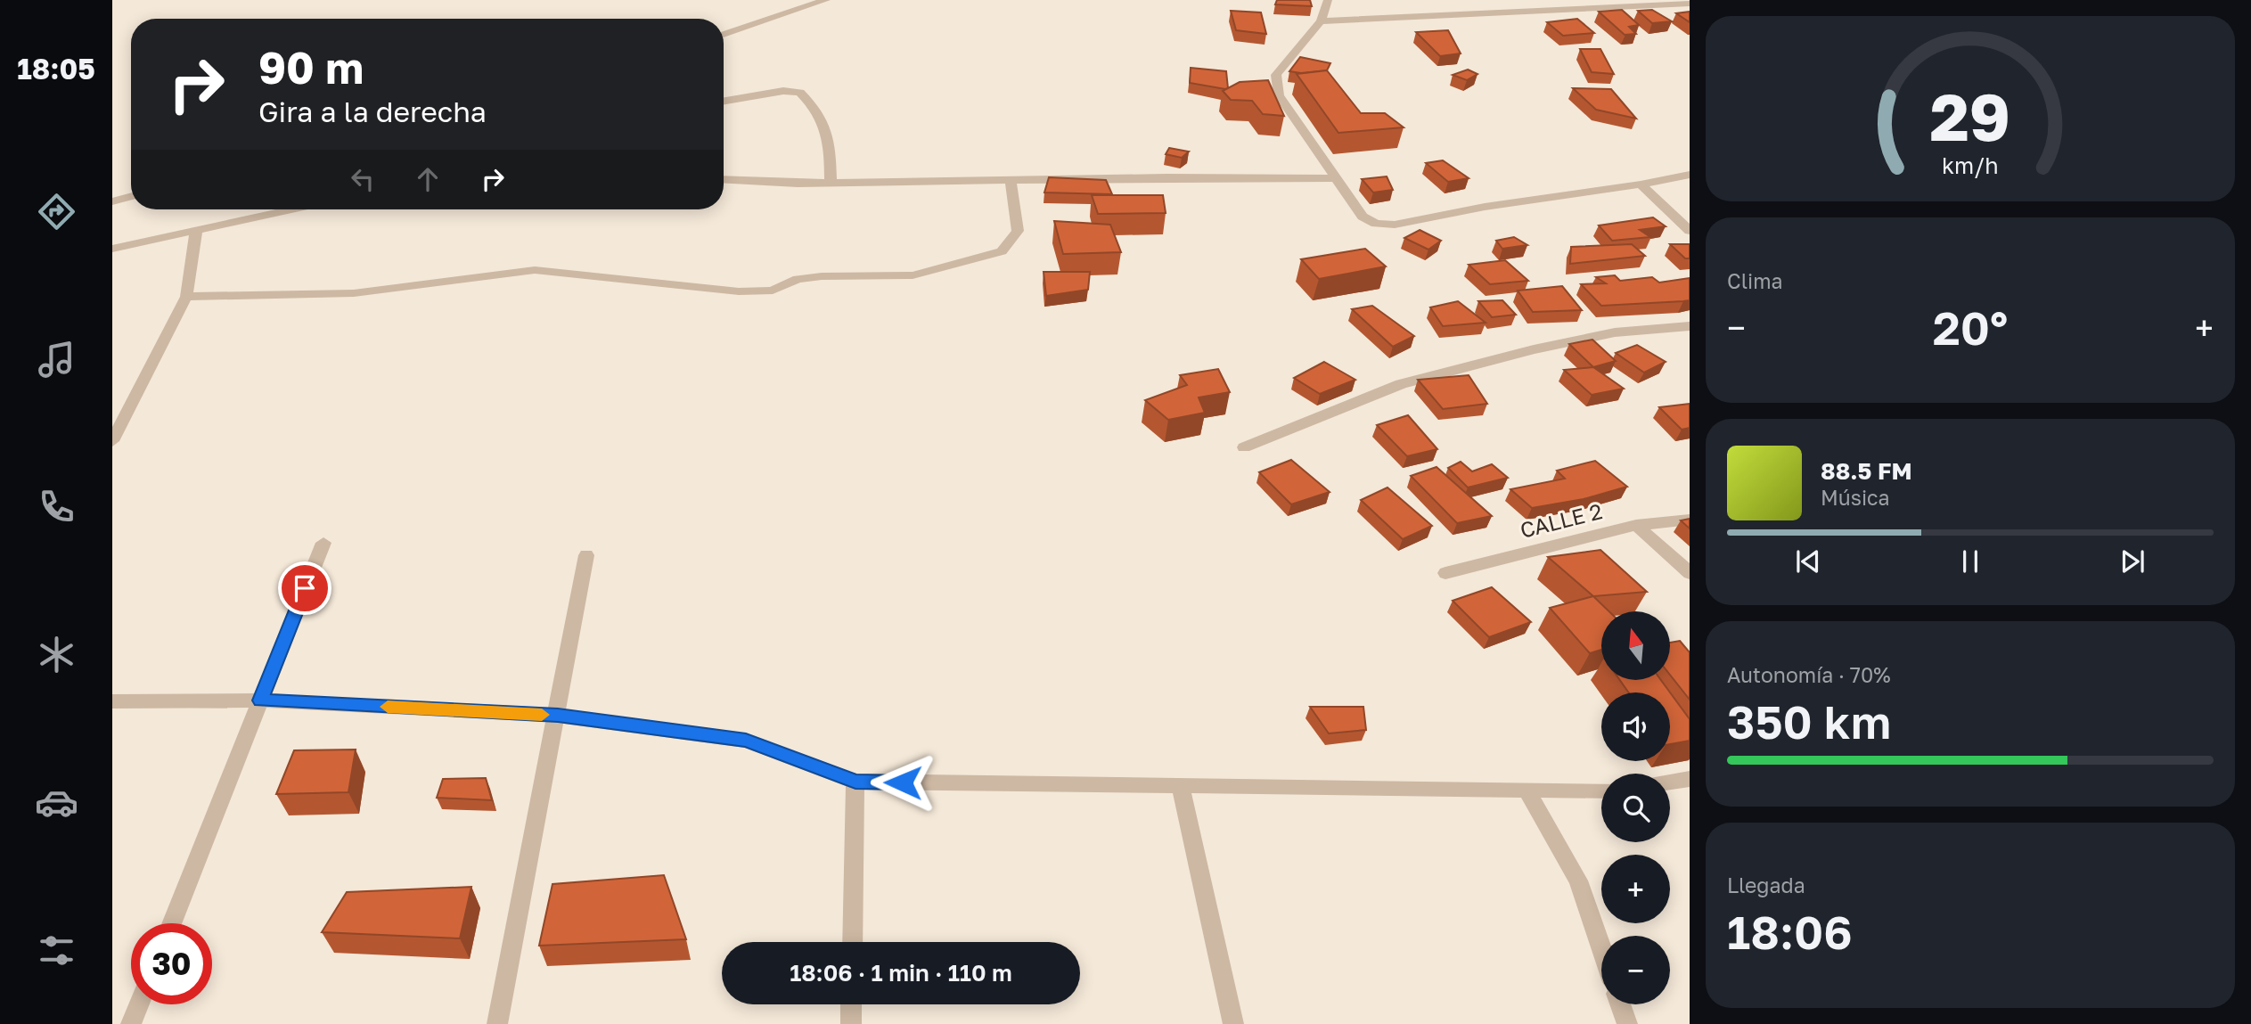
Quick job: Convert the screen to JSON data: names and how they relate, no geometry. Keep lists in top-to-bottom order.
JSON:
{
  "streets": {
    "street": ["CALLE 2"]
  },
  "north": "top",
  "page": {
    "tabs": "18:05",
    "turn": ["90 m", "Gira a la derecha"],
    "tile": [
      "Clima",
      ["Autonomía · 70%", "350 km"],
      ["Llegada", "18:06"]
    ],
    "heat": ["−", "20°", "+"],
    "song": ["88.5 FM", "Música"],
    "map_buttons": ["+", "−"],
    "limit": "30",
    "trip": "18:06 · 1 min · 110 m",
    "gauge": ["29", "km/h"]
  }
}
